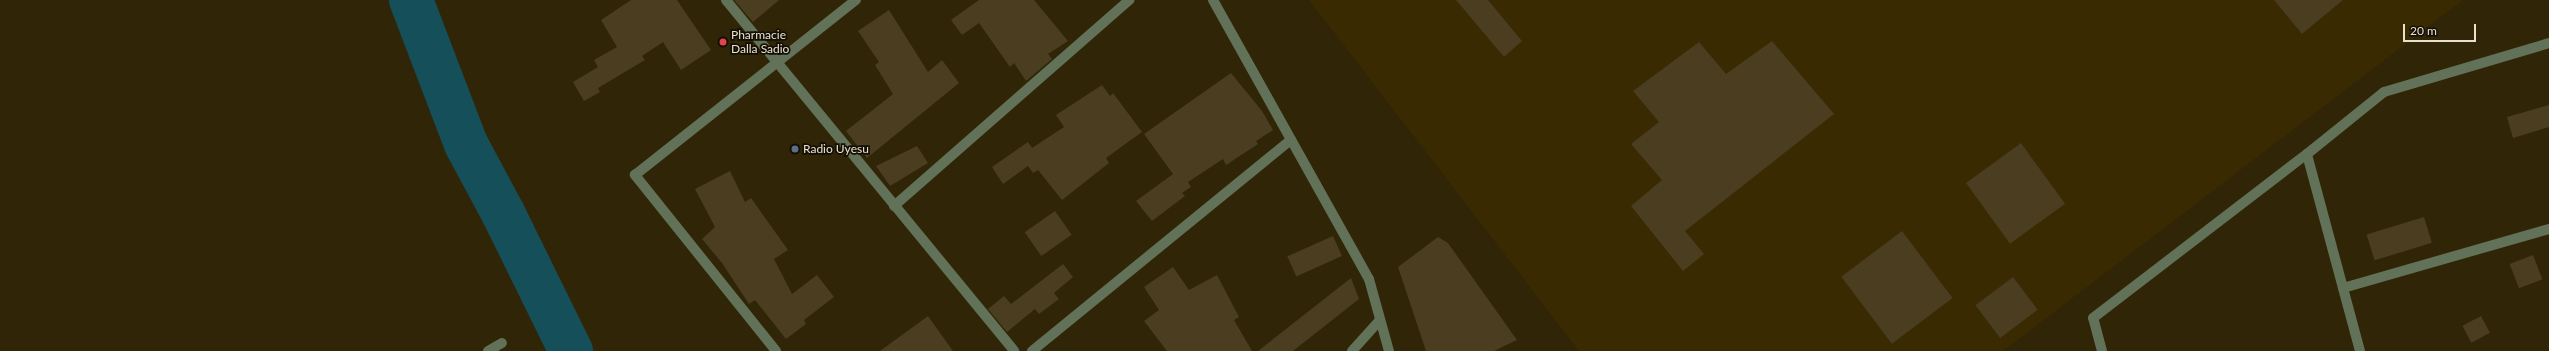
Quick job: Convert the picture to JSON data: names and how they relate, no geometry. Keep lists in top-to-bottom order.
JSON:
{
  "places": ["Pharmacie Dalla Sadio", "Radio Uyesu"],
  "scale_bar": "20 m"
}
